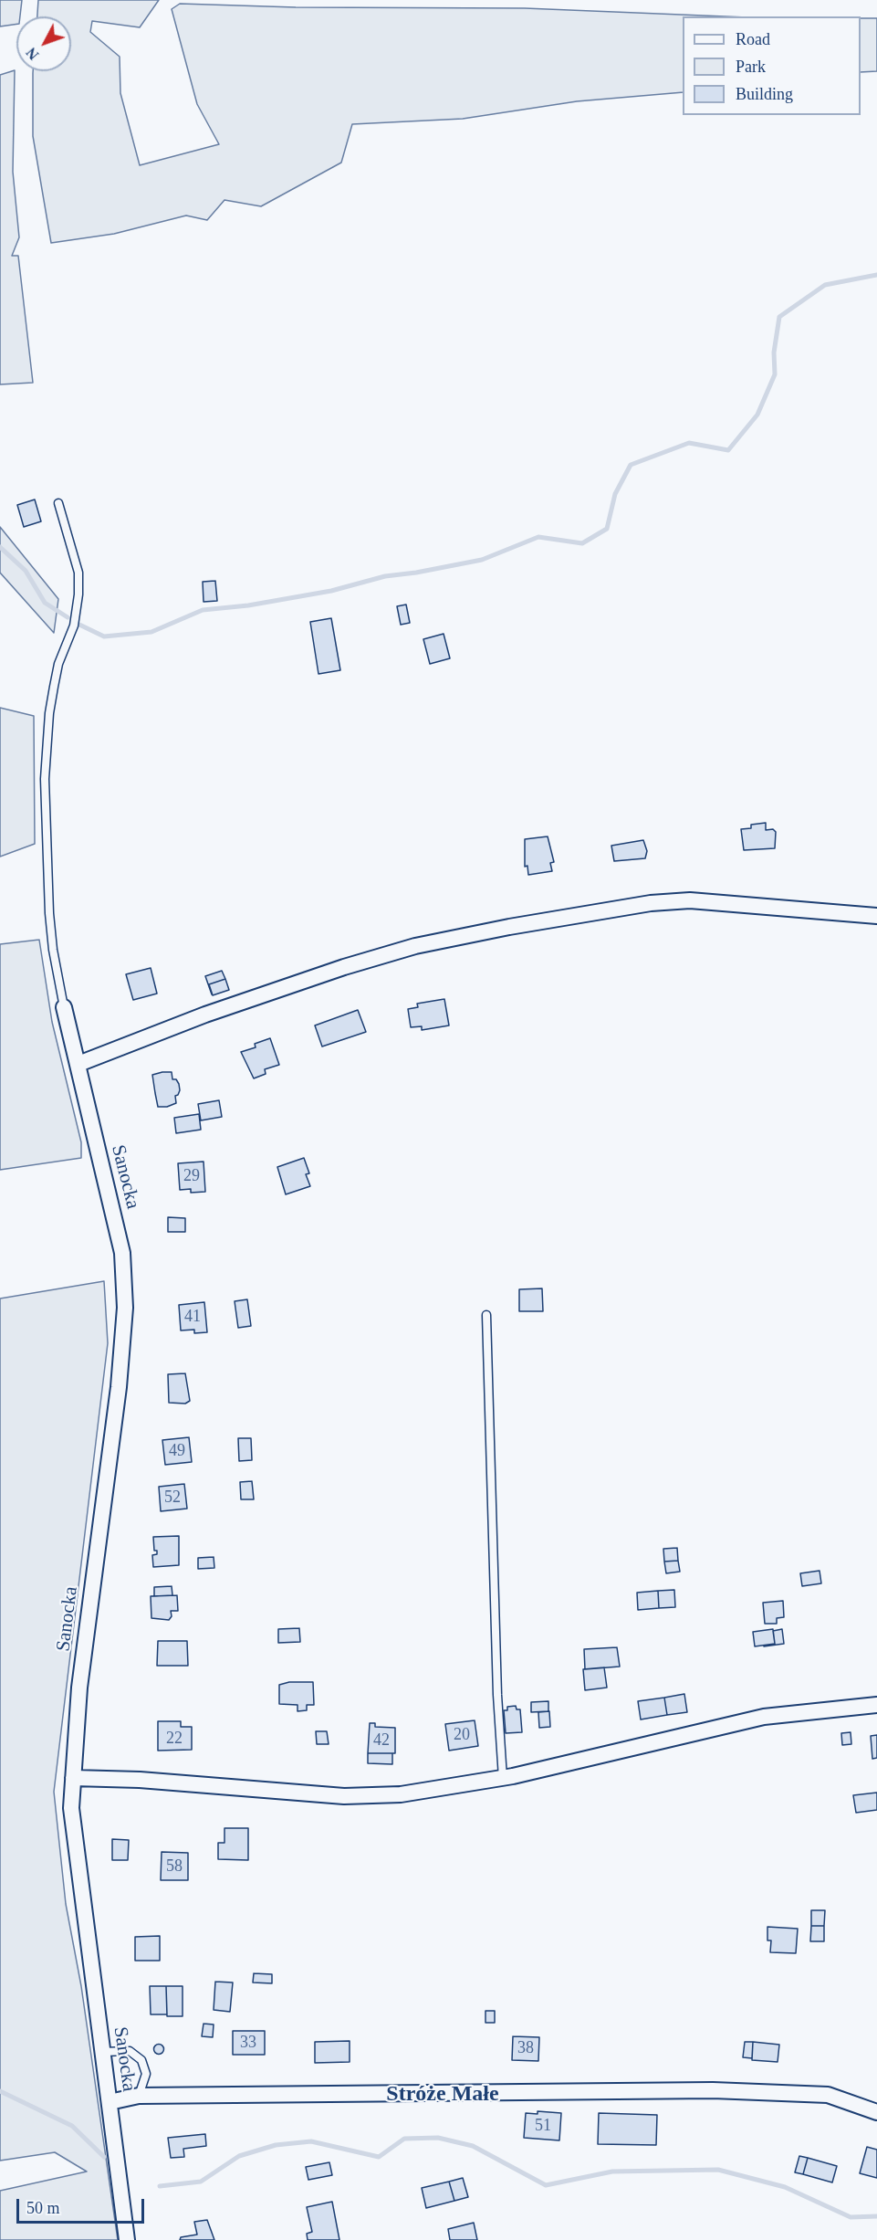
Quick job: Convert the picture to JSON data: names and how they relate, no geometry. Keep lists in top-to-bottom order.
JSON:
{
  "streets": {
    "street": ["Sanocka"]
  },
  "districts": ["Stróże Małe"],
  "house_numbers": [
    "29",
    "41",
    "49",
    "52",
    "20",
    "22",
    "42",
    "58",
    "33",
    "38",
    "51"
  ],
  "legend": ["Road", "Park", "Building"],
  "scale_bar": "50 m",
  "north": "bottom left"
}
